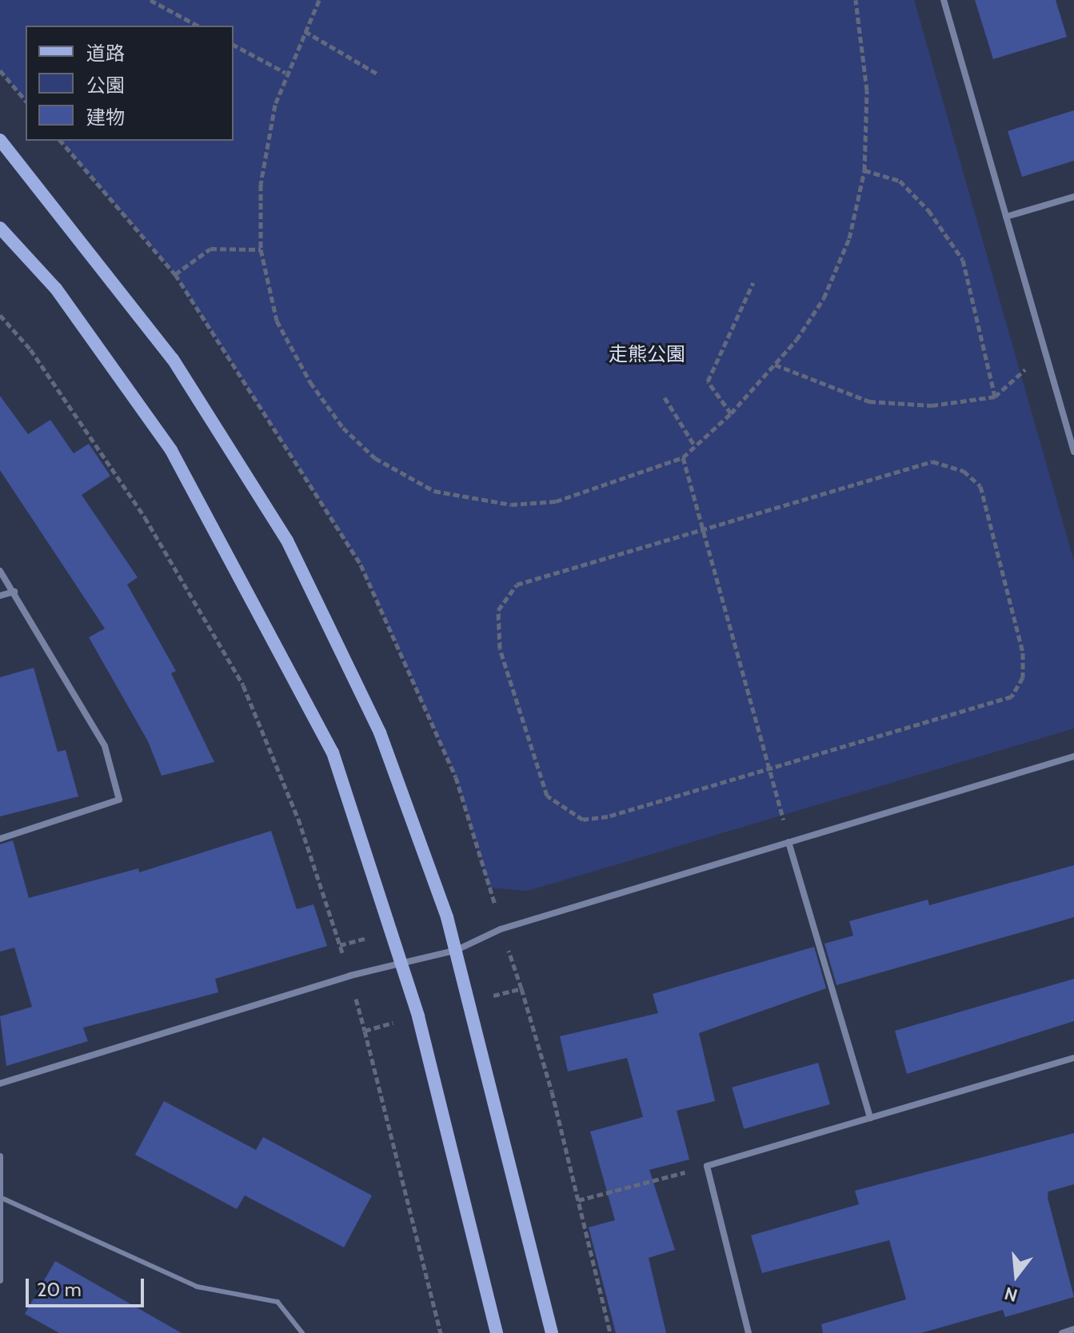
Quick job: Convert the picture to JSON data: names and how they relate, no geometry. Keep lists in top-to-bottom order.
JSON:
{
  "parks": ["走熊公園"],
  "legend": ["道路", "公園", "建物"],
  "scale_bar": "20 m",
  "north": "bottom"
}
